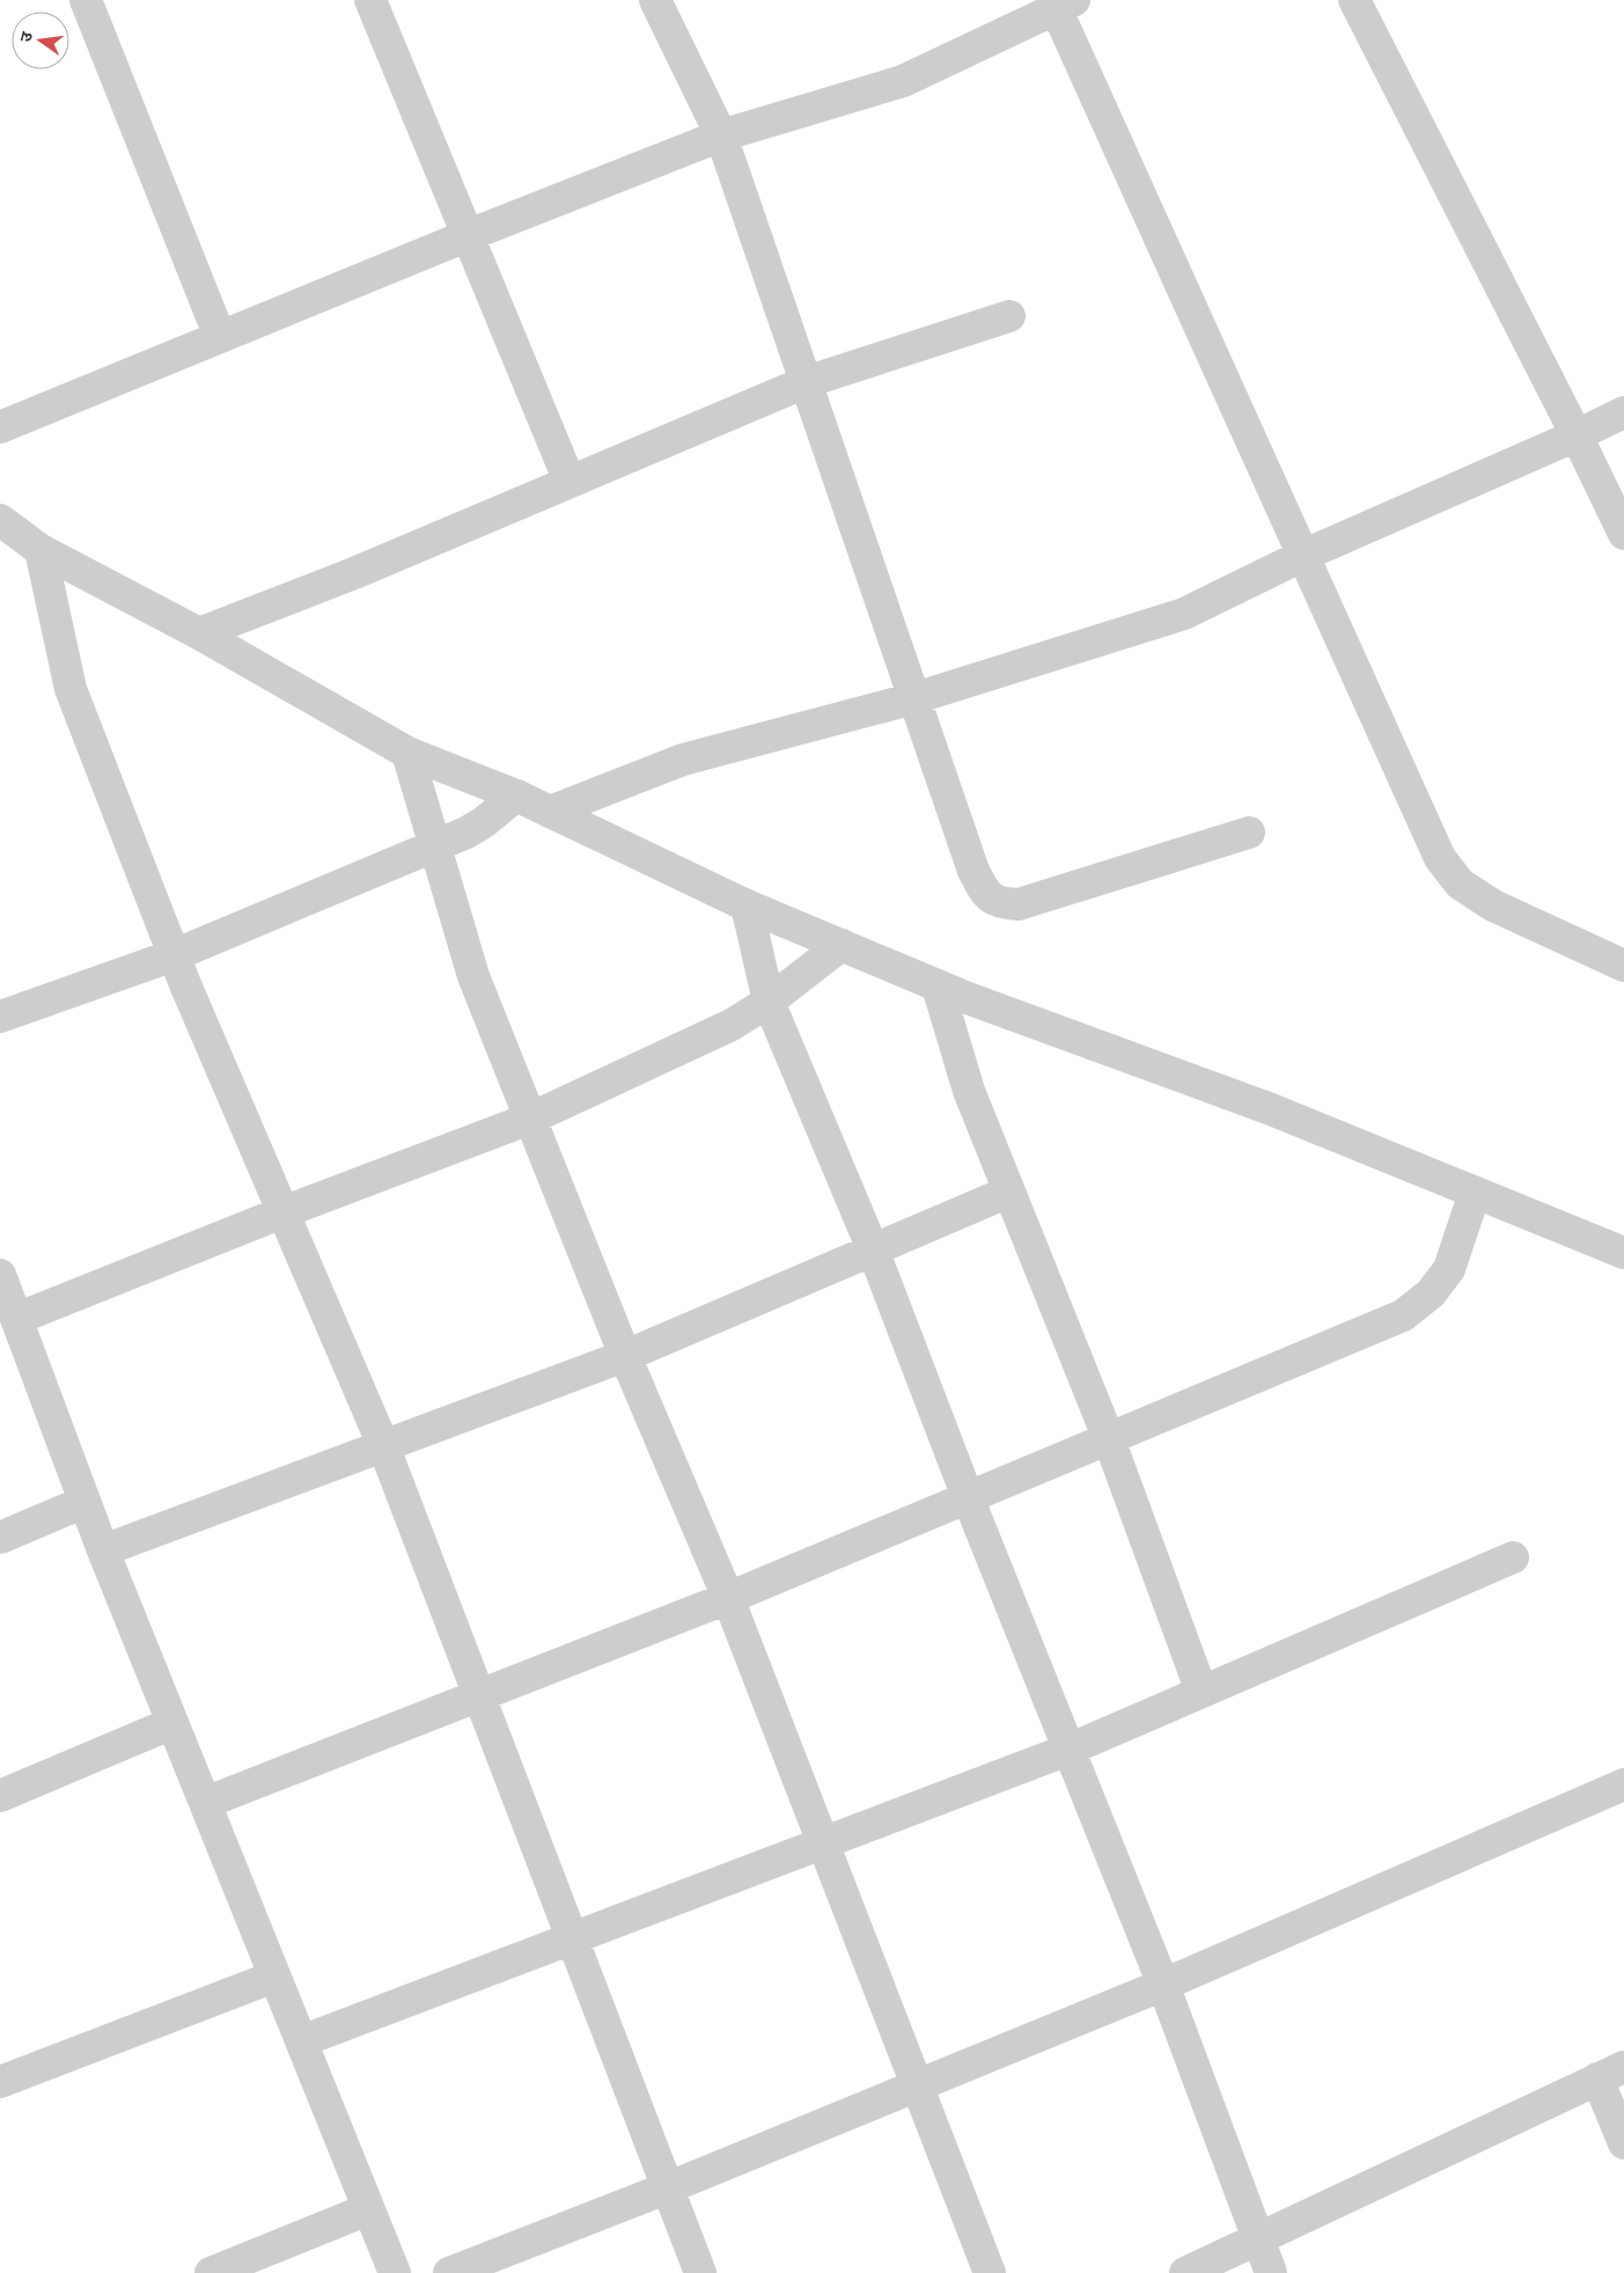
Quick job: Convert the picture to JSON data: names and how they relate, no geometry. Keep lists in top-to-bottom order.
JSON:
{
  "north": "left"
}
